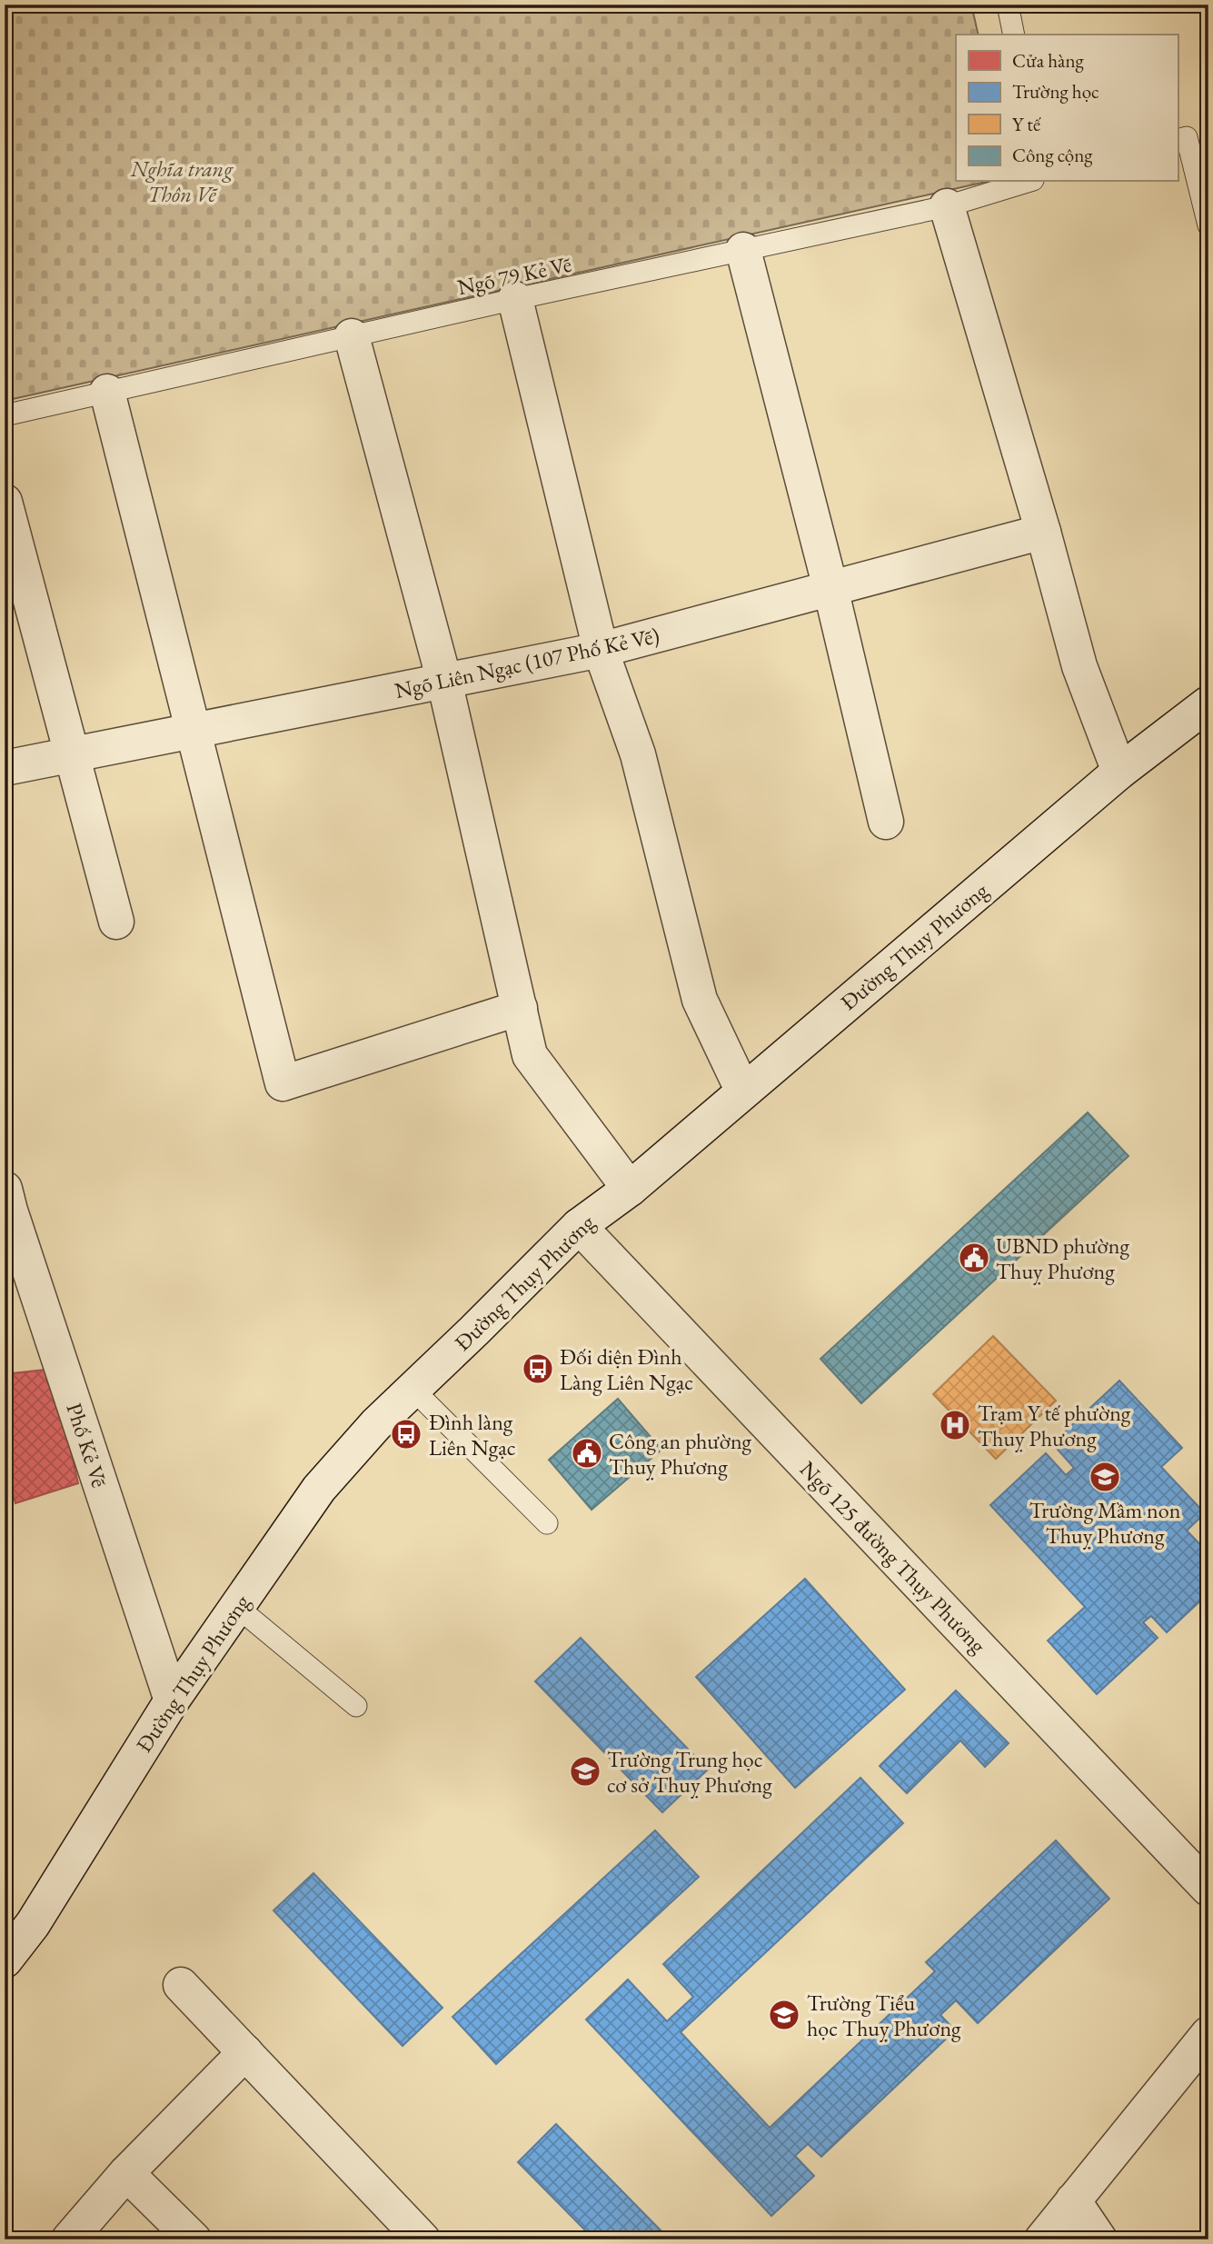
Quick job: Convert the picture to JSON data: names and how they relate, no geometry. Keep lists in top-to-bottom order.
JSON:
{
  "streets": {
    "street": [
      "Ngõ Liên Ngạc (107 Phố Kẻ Vẽ)",
      "Đường Thụy Phương",
      "Phố Kẻ Vẽ",
      "Ngõ 125 đường Thụy Phương"
    ],
    "lane": ["Ngõ 79 Kẻ Vẽ"]
  },
  "crossings": [
    ["Đường Thụy Phương", "Phố Kẻ Vẽ"],
    ["Đường Thụy Phương", "Ngõ 125 đường Thụy Phương"]
  ],
  "parks": ["Nghĩa trang Thôn Vẽ"],
  "places": {
    "public building": ["UBND phường Thuỵ Phương", "Công an phường Thuỵ Phương"],
    "bus stop": ["Đối diện Đình Làng Liên Ngạc", "Đình làng Liên Ngạc"],
    "hospital": ["Trạm Y tế phường Thuỵ Phương"],
    "school or university": ["Trường Mầm non Thuỵ Phương", "Trường Trung học cơ sở Thuỵ Phương", "Trường Tiểu học Thuỵ Phương"]
  },
  "legend": [
    "Cửa hàng",
    "Trường học",
    "Y tế",
    "Công cộng"
  ]
}
